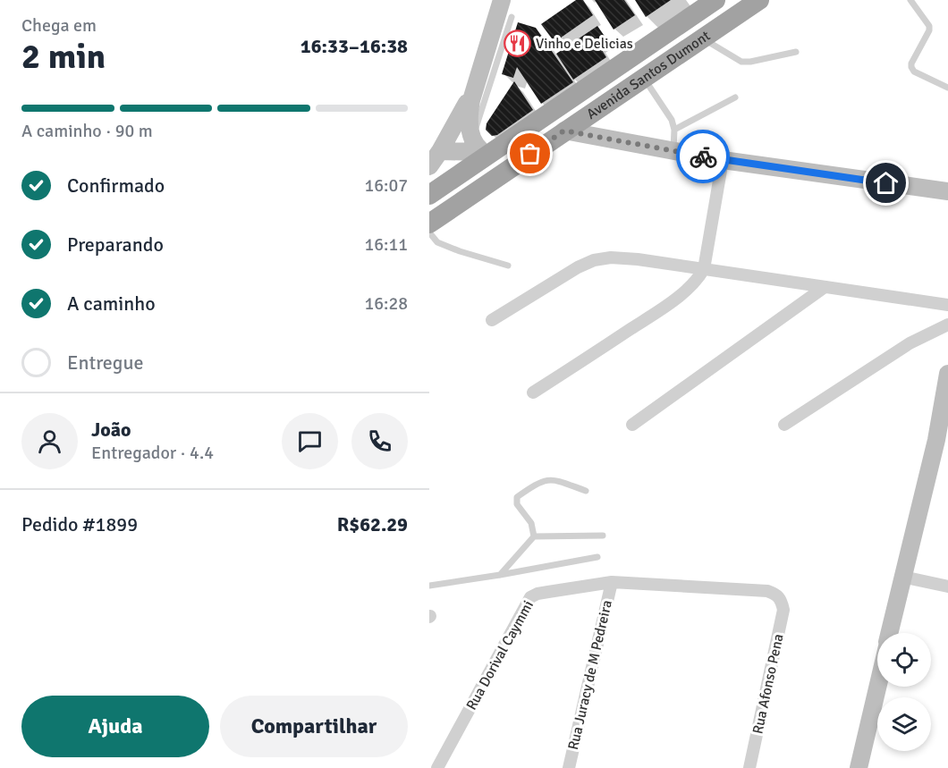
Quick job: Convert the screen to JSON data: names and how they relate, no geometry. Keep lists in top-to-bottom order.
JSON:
{
  "streets": {
    "highway": ["Avenida Santos Dumont"],
    "street": ["Rua Dorival Caymmi", "Rua Juracy de M Pedreira", "Rua Afonso Pena"]
  },
  "crossings": [
    ["Rua Dorival Caymmi", "Rua Juracy de M Pedreira"],
    ["Rua Dorival Caymmi", "Rua Afonso Pena"]
  ],
  "places": {
    "restaurant": ["Vinho e Delicias"]
  },
  "page": {
    "heading": ["2 min", "Chega em", "16:33–16:38"],
    "panel": [
      "João",
      "Entregador · 4.4",
      "Pedido #1899",
      "R$62.29"
    ],
    "bar": "A caminho · 90 m",
    "list": [
      ["Confirmado", "16:07"],
      ["Preparando", "16:11"],
      ["A caminho", "16:28"],
      "Entregue"
    ],
    "buttons": ["Ajuda", "Compartilhar"]
  }
}
